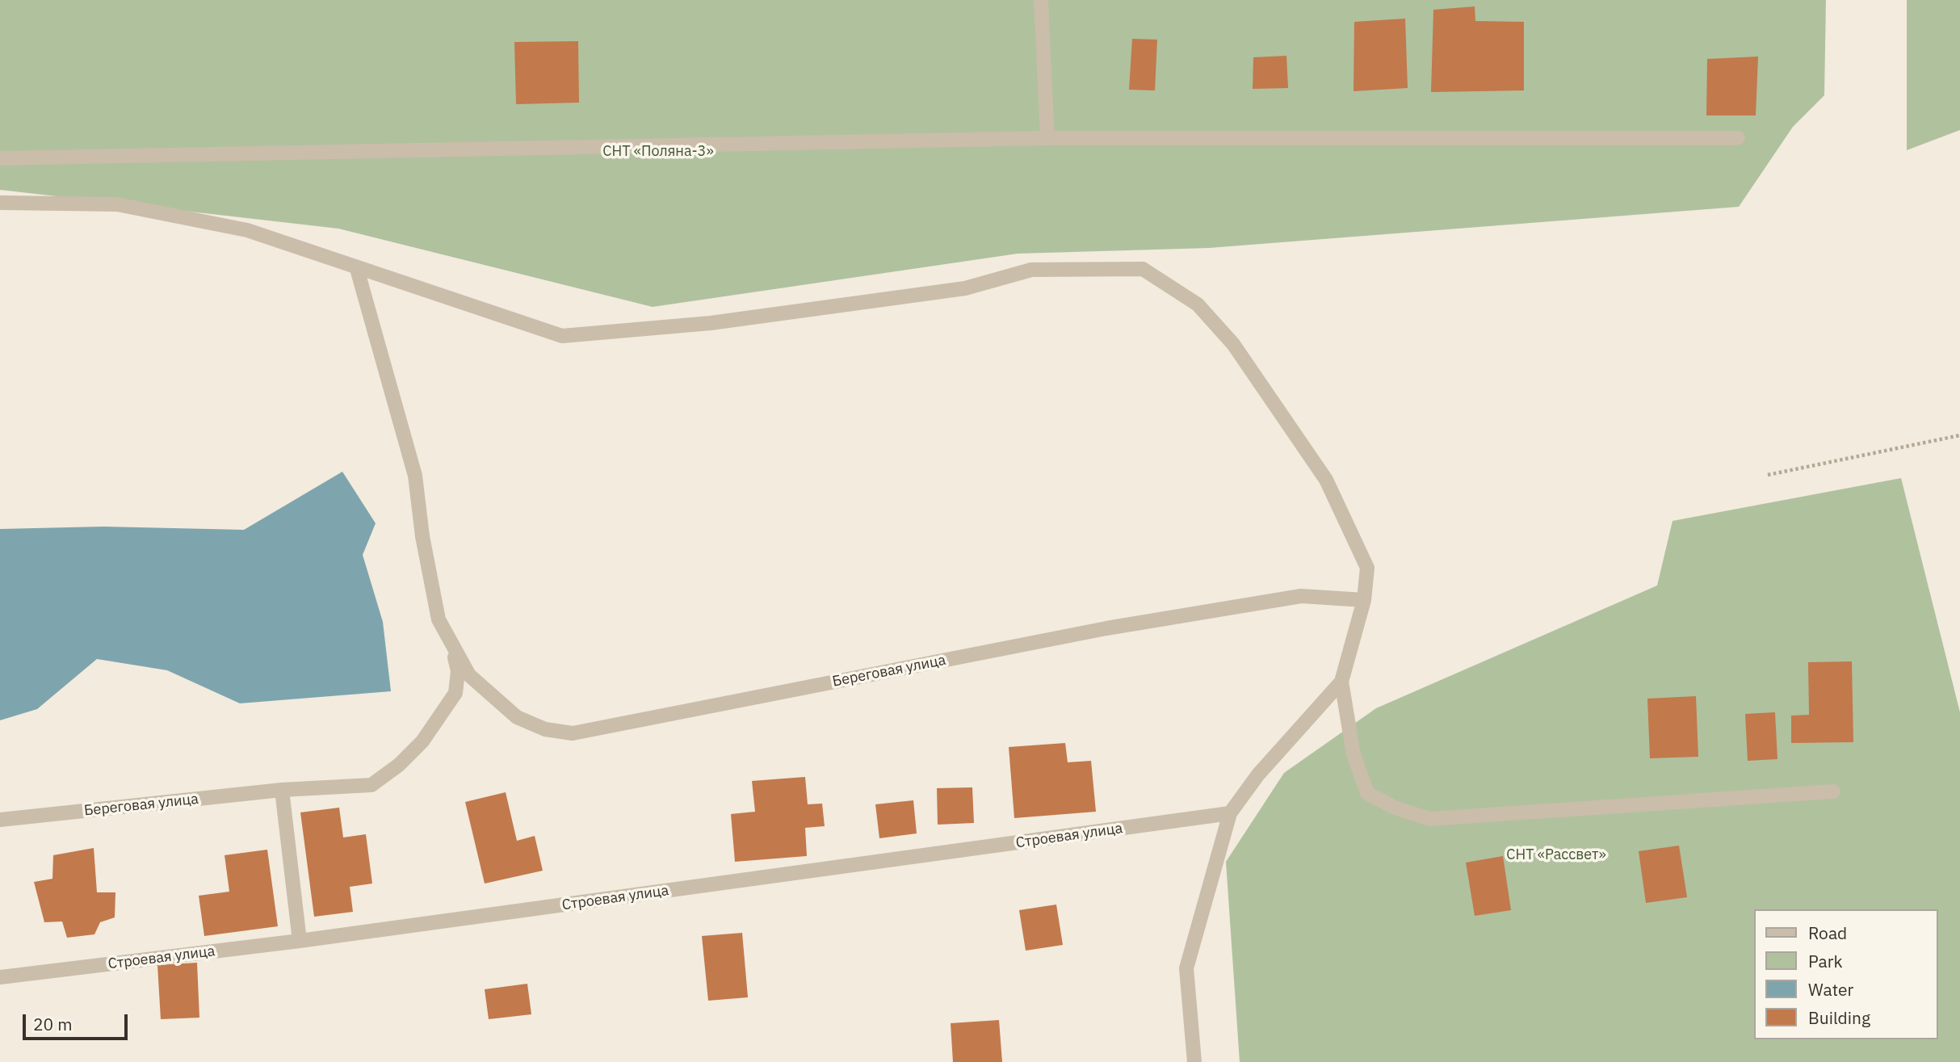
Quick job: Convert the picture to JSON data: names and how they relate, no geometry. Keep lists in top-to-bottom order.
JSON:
{
  "streets": {
    "street": ["Береговая улица", "Строевая улица"]
  },
  "parks": ["СНТ «Поляна-3»", "СНТ «Рассвет»"],
  "legend": [
    "Road",
    "Park",
    "Water",
    "Building"
  ],
  "scale_bar": "20 m"
}
